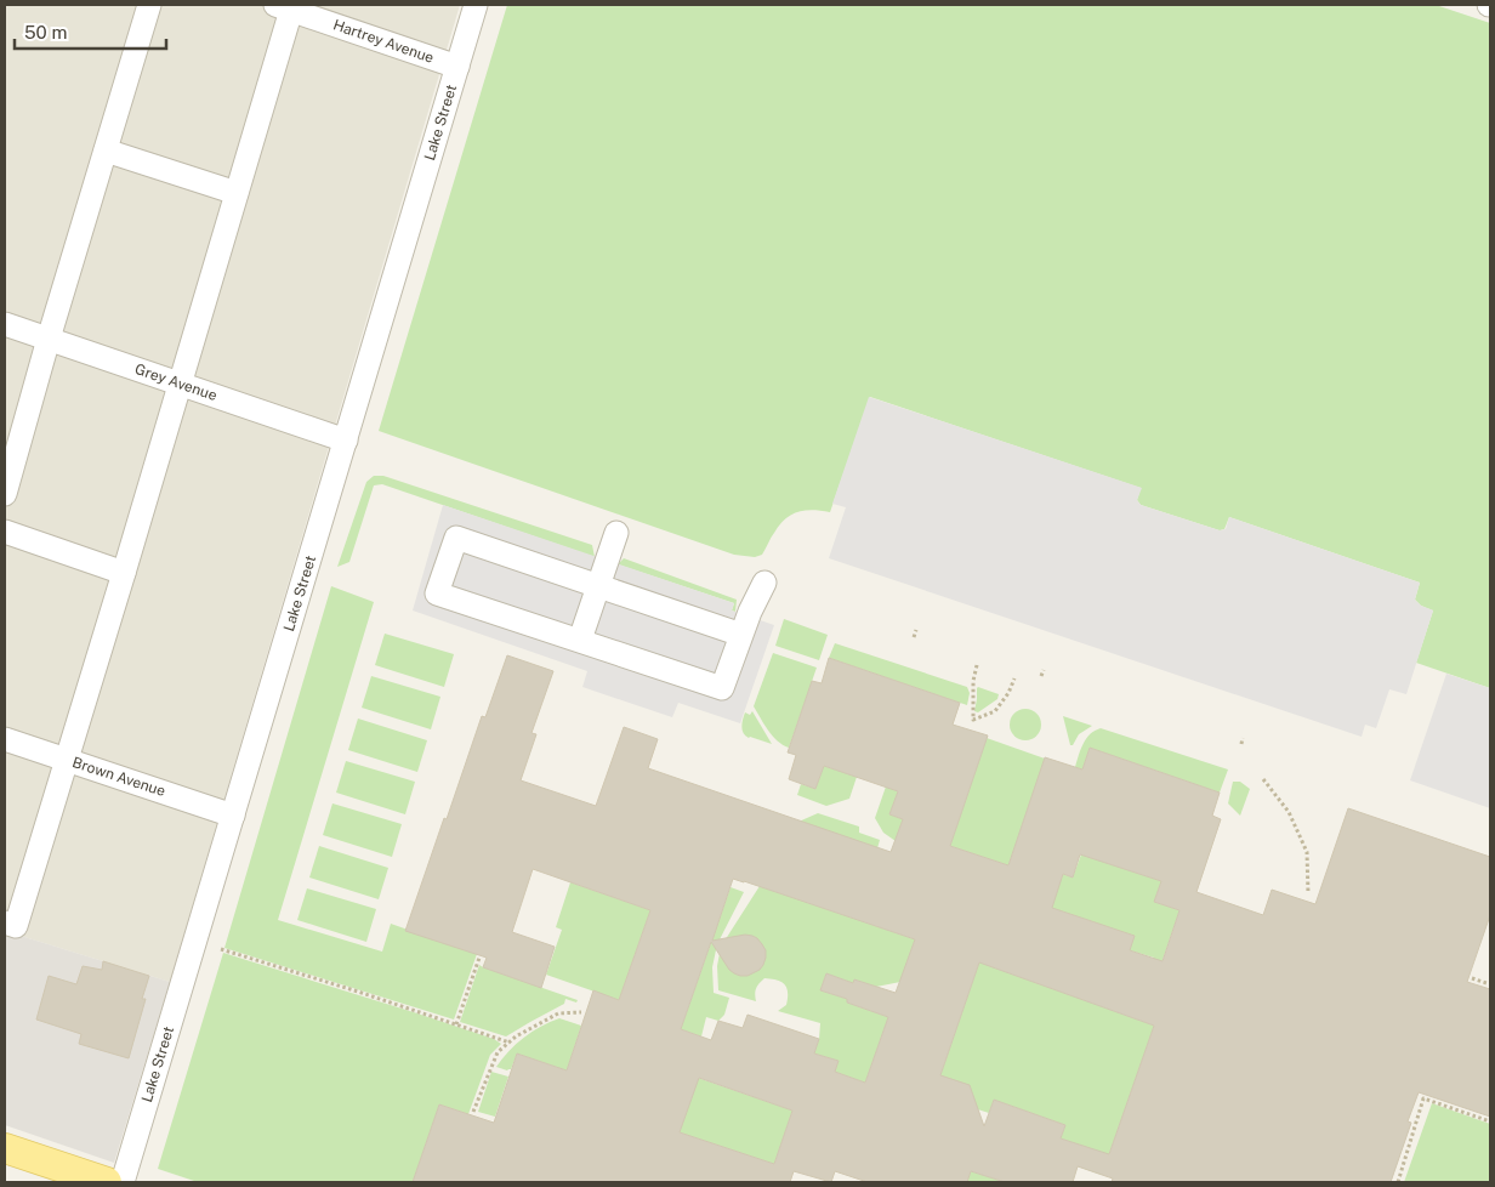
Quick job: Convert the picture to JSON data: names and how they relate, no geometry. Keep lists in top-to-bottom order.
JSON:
{
  "streets": {
    "street": [
      "Hartrey Avenue",
      "Lake Street",
      "Grey Avenue",
      "Brown Avenue"
    ]
  },
  "crossings": [
    ["Hartrey Avenue", "Lake Street"],
    ["Lake Street", "Grey Avenue"],
    ["Lake Street", "Brown Avenue"]
  ],
  "scale_bar": "50 m"
}
